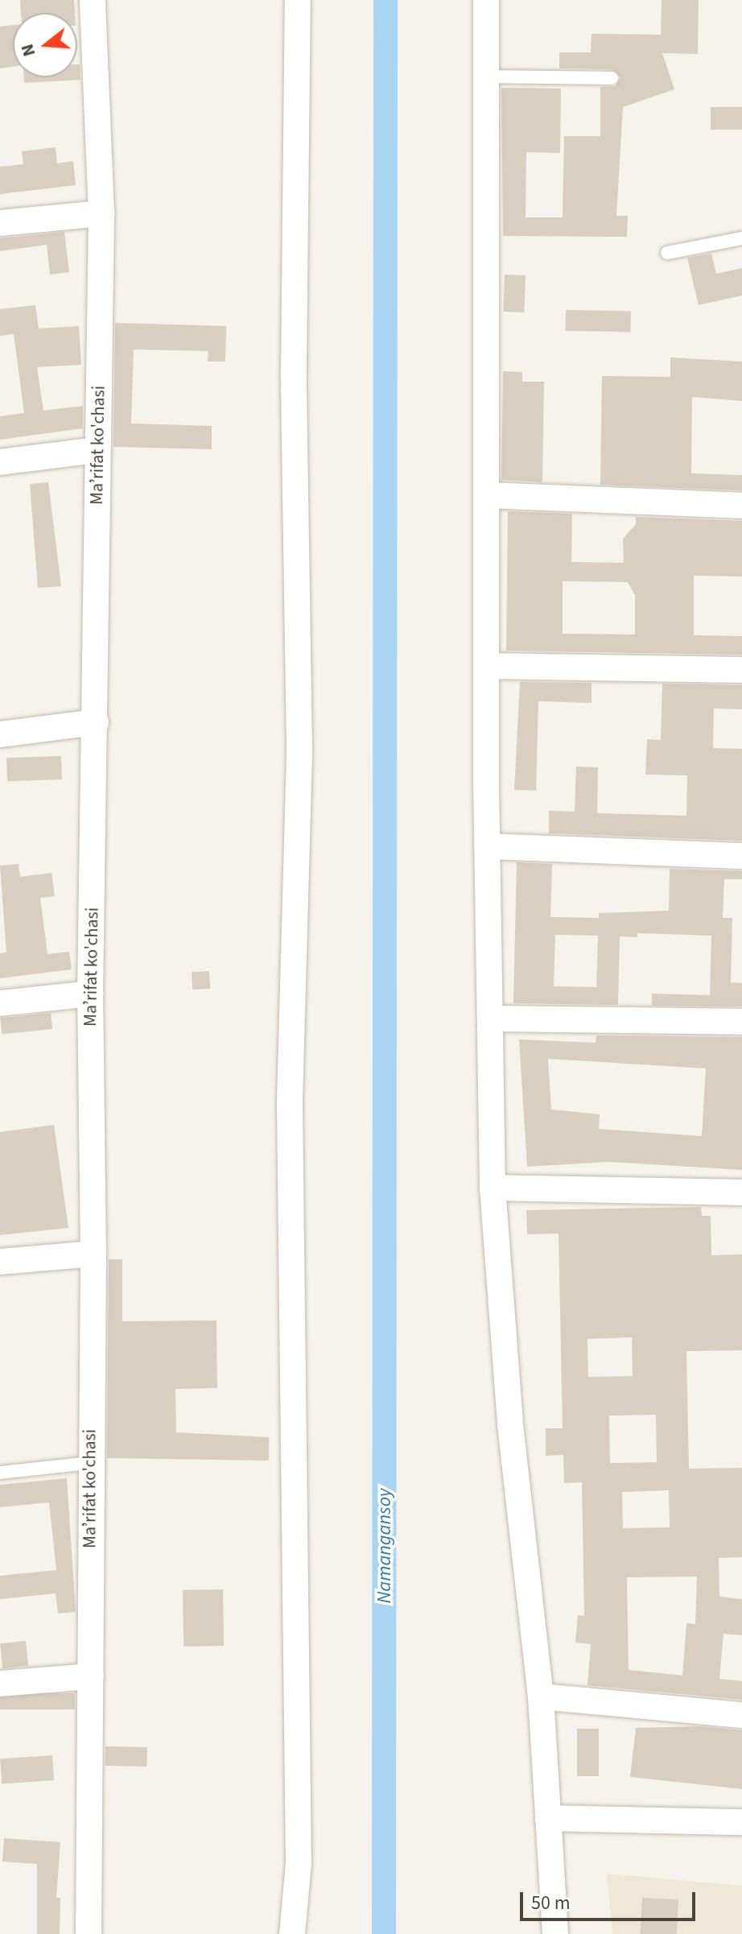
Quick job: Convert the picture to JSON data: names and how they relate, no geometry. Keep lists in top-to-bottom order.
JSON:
{
  "streets": {
    "street": ["Maʼrifat ko'chasi"]
  },
  "water": ["Namangansoy"],
  "scale_bar": "50 m",
  "north": "left"
}
